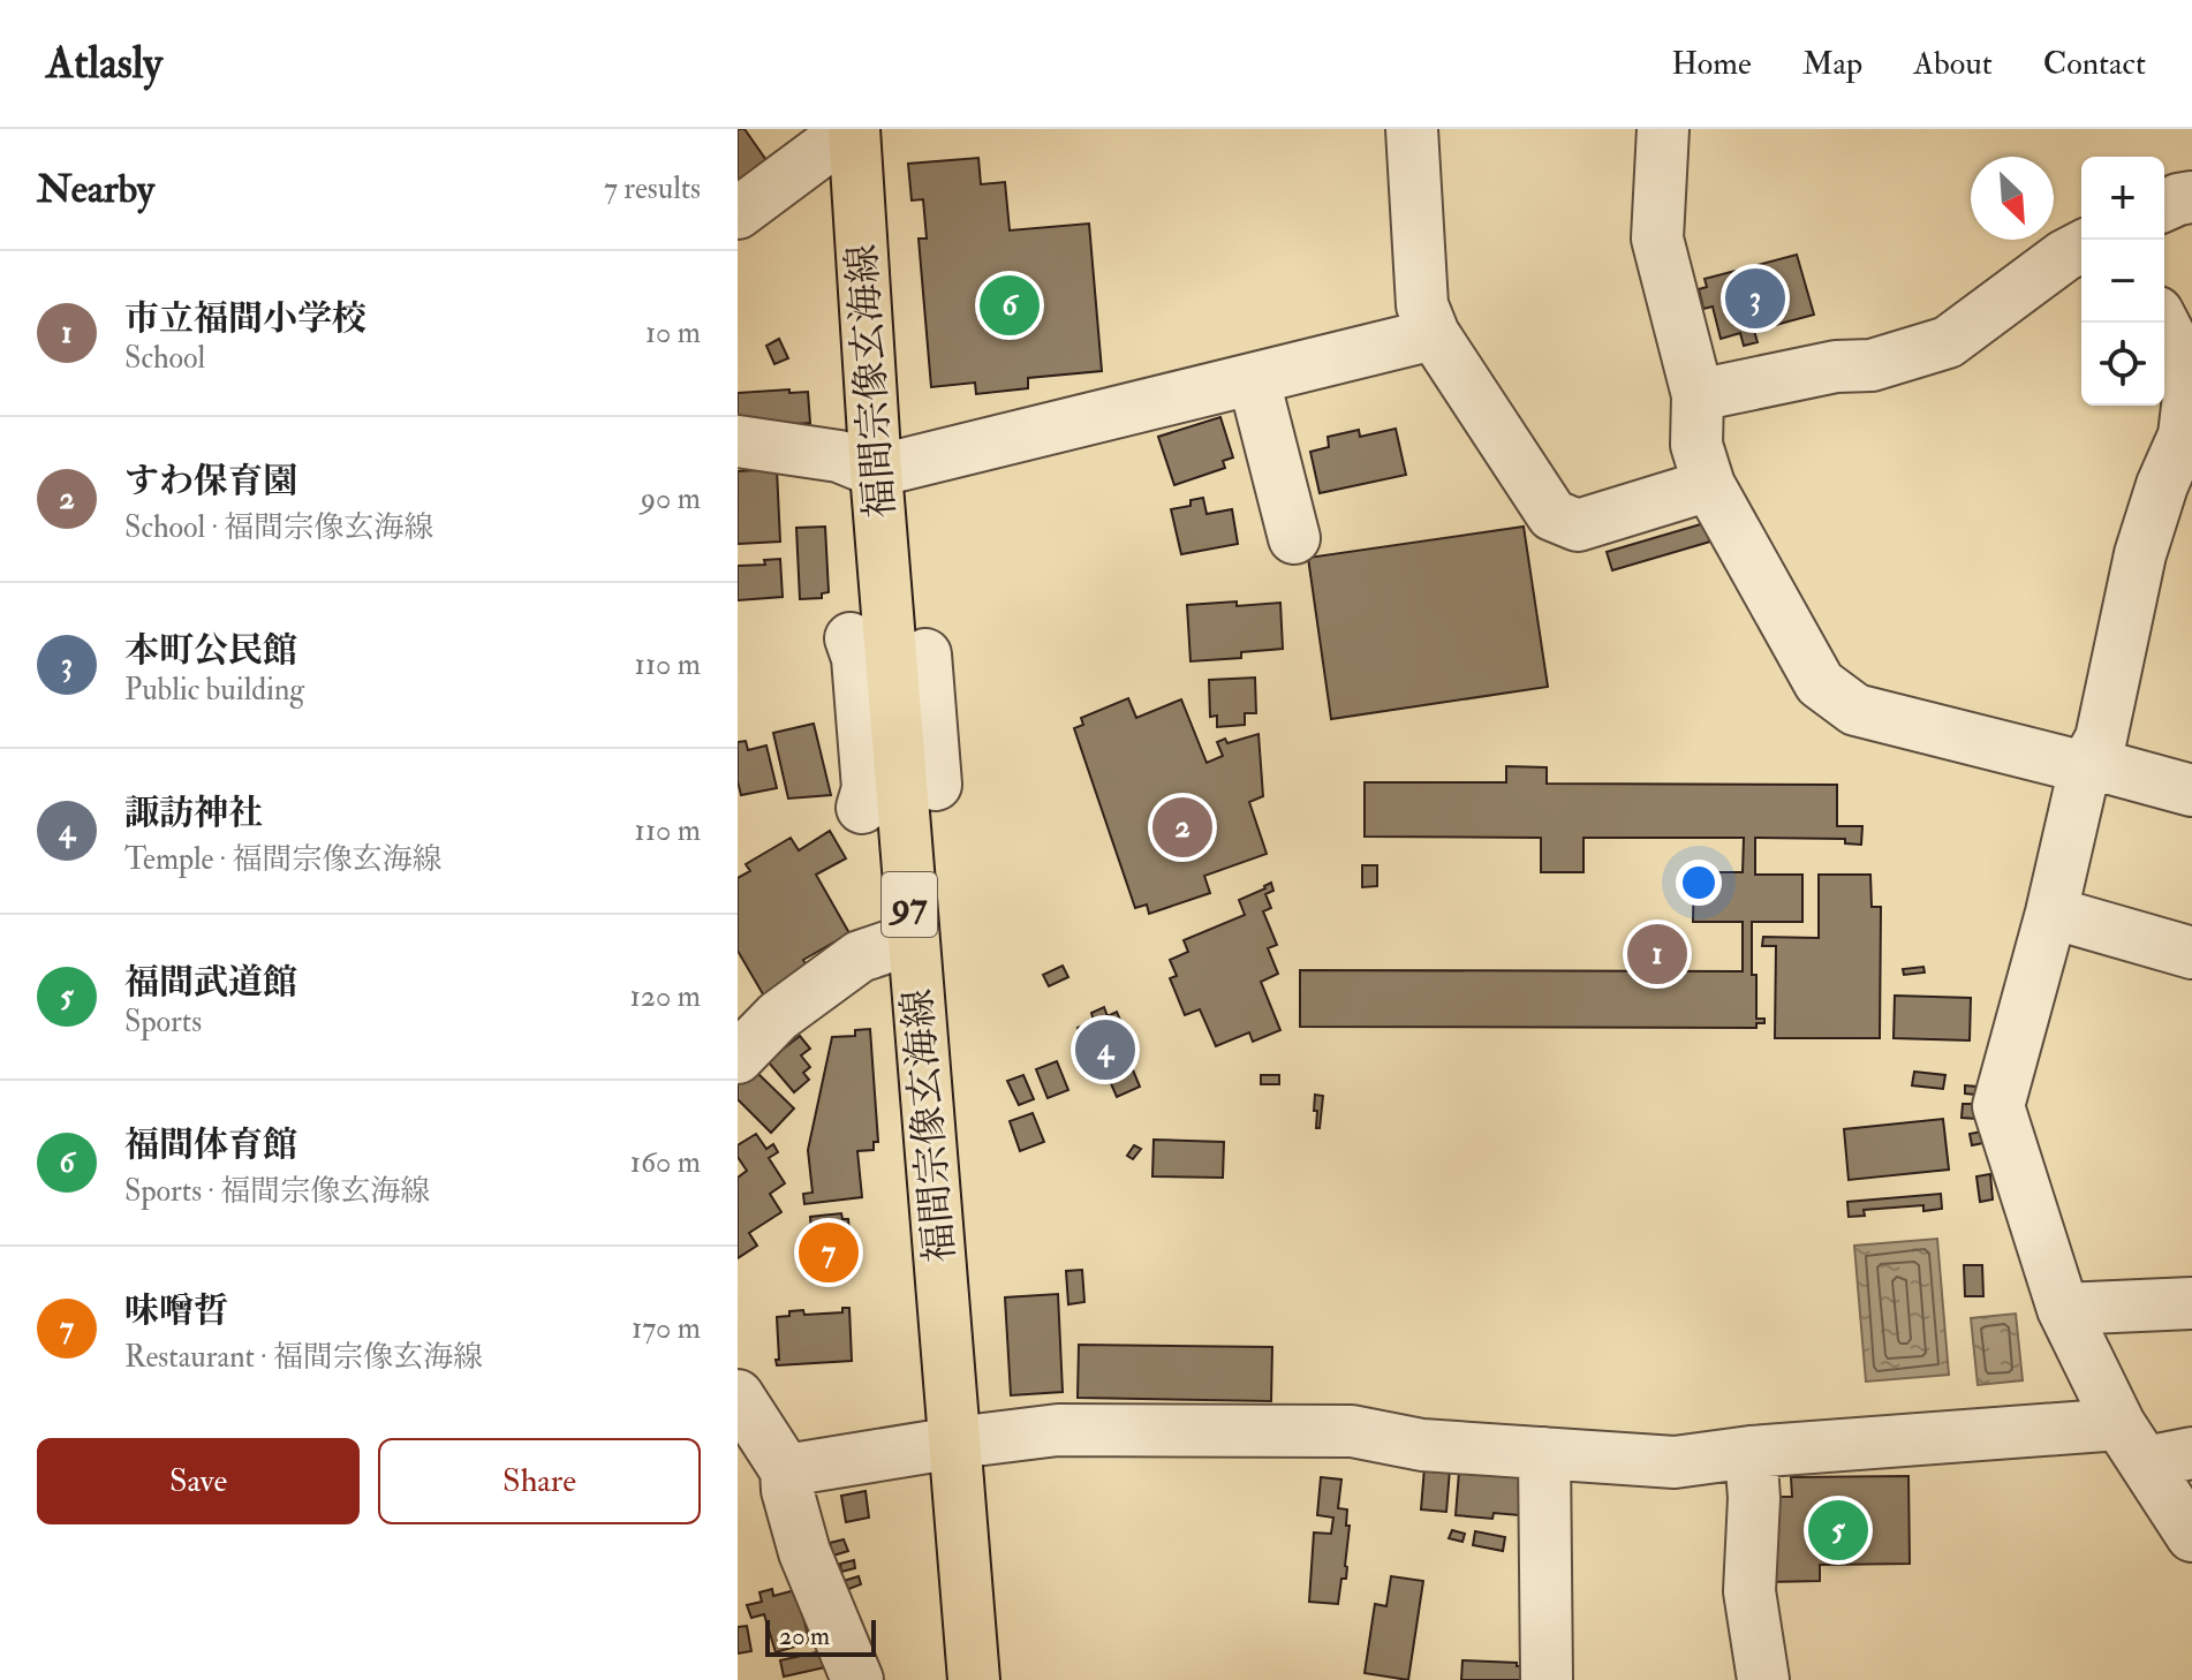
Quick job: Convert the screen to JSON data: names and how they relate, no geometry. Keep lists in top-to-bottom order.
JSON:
{
  "streets": {
    "main road": ["福間宗像玄海線", "97"]
  },
  "scale_bar": "20 m",
  "north": "bottom right",
  "page": {
    "header": "Atlasly",
    "nav": [
      "Home",
      "Map",
      "About",
      "Contact"
    ],
    "heading": ["Nearby", "7 results"],
    "map_buttons": ["+", "−"],
    "list": [
      {
        "mark": "1",
        "name": "市立福間小学校",
        "note": "School",
        "value": "10 m"
      },
      {
        "mark": "2",
        "name": "すわ保育園",
        "note": "School · 福間宗像玄海線",
        "value": "90 m"
      },
      {
        "mark": "3",
        "name": "本町公民館",
        "note": "Public building",
        "value": "110 m"
      },
      {
        "mark": "4",
        "name": "諏訪神社",
        "note": "Temple · 福間宗像玄海線",
        "value": "110 m"
      },
      {
        "mark": "5",
        "name": "福間武道館",
        "note": "Sports",
        "value": "120 m"
      },
      {
        "mark": "6",
        "name": "福間体育館",
        "note": "Sports · 福間宗像玄海線",
        "value": "160 m"
      },
      {
        "mark": "7",
        "name": "味噌哲",
        "note": "Restaurant · 福間宗像玄海線",
        "value": "170 m"
      }
    ],
    "pins": [
      "3",
      "6",
      "2",
      "1",
      "4",
      "7",
      "5"
    ],
    "buttons": ["Save", "Share"],
    "scale": "20 m"
  }
}
